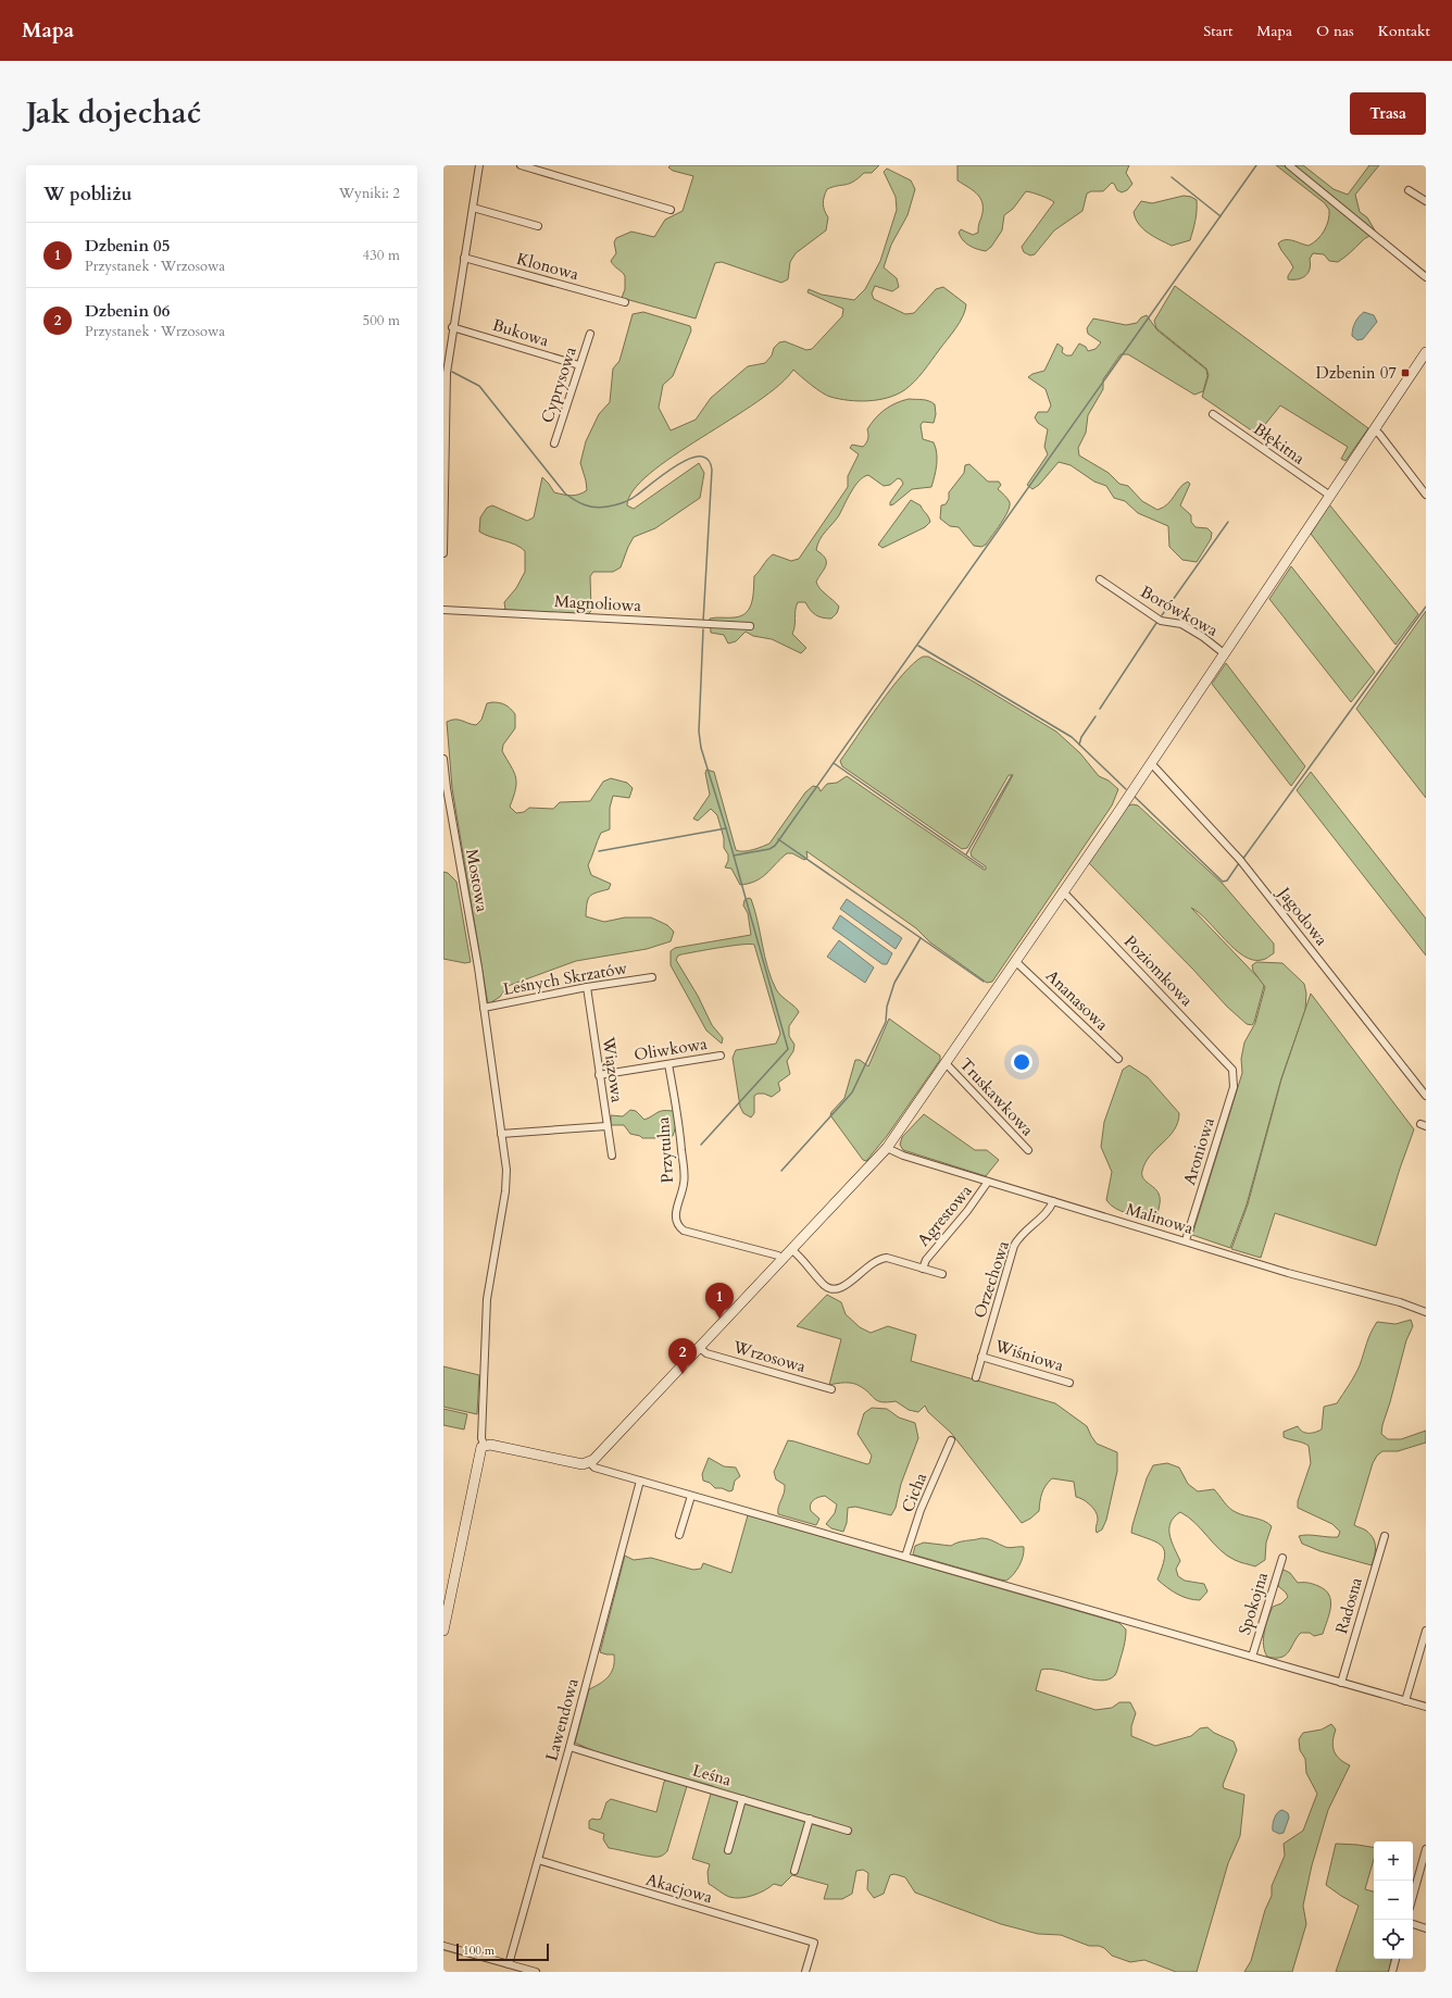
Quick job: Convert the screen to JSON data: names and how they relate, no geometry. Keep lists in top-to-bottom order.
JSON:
{
  "streets": {
    "street": [
      "Klonowa",
      "Bukowa",
      "Cyprysowa",
      "Błękitna",
      "Magnoliowa",
      "Borówkowa",
      "Mostowa",
      "Jagodowa",
      "Poziomkowa",
      "Leśnych Skrzatów",
      "Ananasowa",
      "Oliwkowa",
      "Wiązowa",
      "Truskawkowa",
      "Przytulna",
      "Aroniowa",
      "Agrestowa",
      "Malinowa",
      "Orzechowa",
      "Wiśniowa",
      "Wrzosowa",
      "Cicha",
      "Spokojna",
      "Radosna",
      "Lawendowa",
      "Leśna",
      "Akacjowa"
    ]
  },
  "crossings": [
    ["Bukowa", "Cyprysowa"],
    ["Mostowa", "Leśnych Skrzatów"],
    ["Poziomkowa", "Aroniowa"],
    ["Leśnych Skrzatów", "Wiązowa"],
    ["Oliwkowa", "Wiązowa"],
    ["Oliwkowa", "Przytulna"],
    ["Aroniowa", "Malinowa"],
    ["Agrestowa", "Malinowa"],
    ["Malinowa", "Orzechowa"],
    ["Orzechowa", "Wiśniowa"],
    ["Lawendowa", "Leśna"],
    ["Lawendowa", "Akacjowa"]
  ],
  "places": {
    "transit": ["Dzbenin 07"]
  },
  "scale_bar": "100 m",
  "page": {
    "header": "Mapa",
    "nav": [
      "Start",
      "Mapa",
      "O nas",
      "Kontakt"
    ],
    "title": "Jak dojechać",
    "buttons": "Trasa",
    "heading": ["W pobliżu", "Wyniki: 2"],
    "list": [
      {
        "mark": "1",
        "name": "Dzbenin 05",
        "note": "Przystanek · Wrzosowa",
        "value": "430 m"
      },
      {
        "mark": "2",
        "name": "Dzbenin 06",
        "note": "Przystanek · Wrzosowa",
        "value": "500 m"
      }
    ],
    "pins": ["1", "2"],
    "map_buttons": ["+", "−"],
    "scale": "100 m"
  }
}
